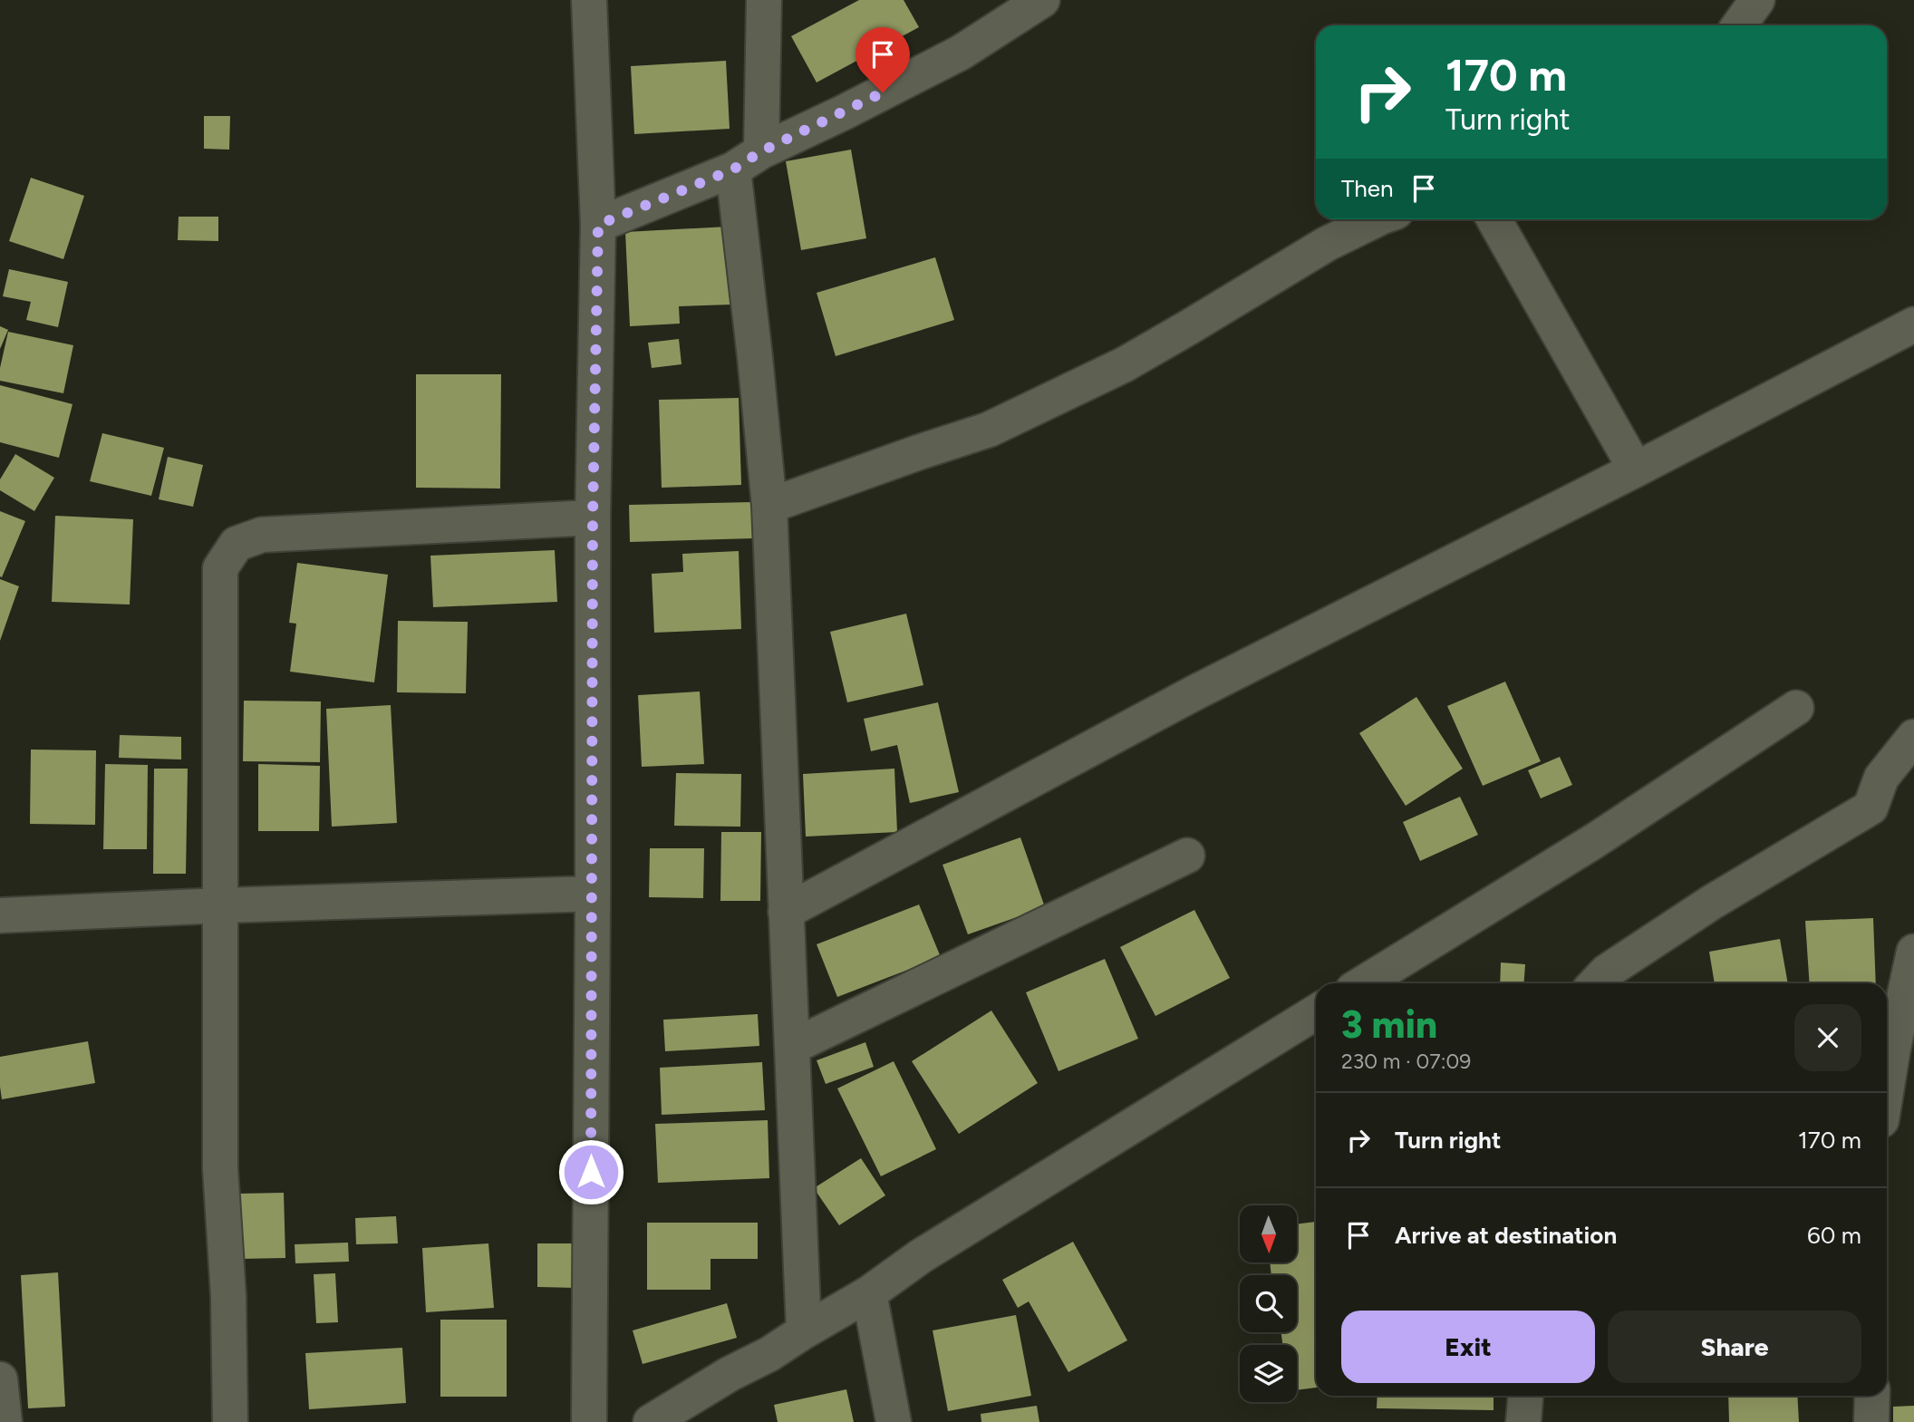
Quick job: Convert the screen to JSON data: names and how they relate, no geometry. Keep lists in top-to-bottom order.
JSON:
{
  "north": "bottom",
  "page": {
    "turn": ["170 m", "Turn right"],
    "then": "Then",
    "heading": ["3 min", "230 m · 07:09"],
    "list": [
      {
        "name": "Turn right",
        "value": "170 m"
      },
      {
        "name": "Arrive at destination",
        "value": "60 m"
      }
    ],
    "buttons": ["Exit", "Share"]
  }
}
